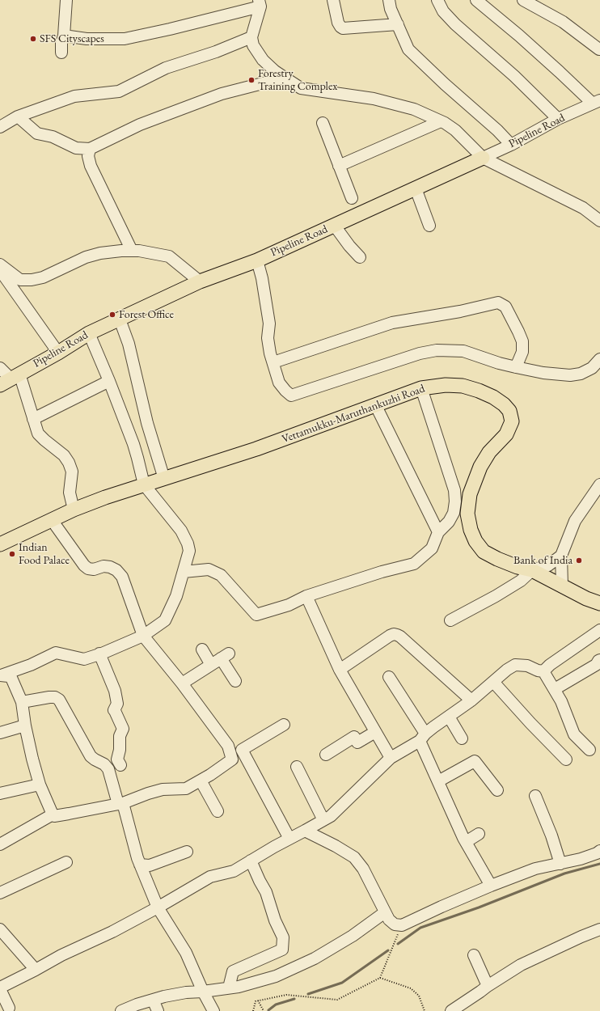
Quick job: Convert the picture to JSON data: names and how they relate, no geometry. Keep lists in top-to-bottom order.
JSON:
{
  "streets": {
    "main road": ["Pipeline Road", "Vettamukku-Maruthankuzhi Road"]
  },
  "places": [
    "SFS Cityscapes",
    "Forestry Training Complex",
    "Forest Office",
    "Indian Food Palace",
    "Bank of India"
  ]
}
